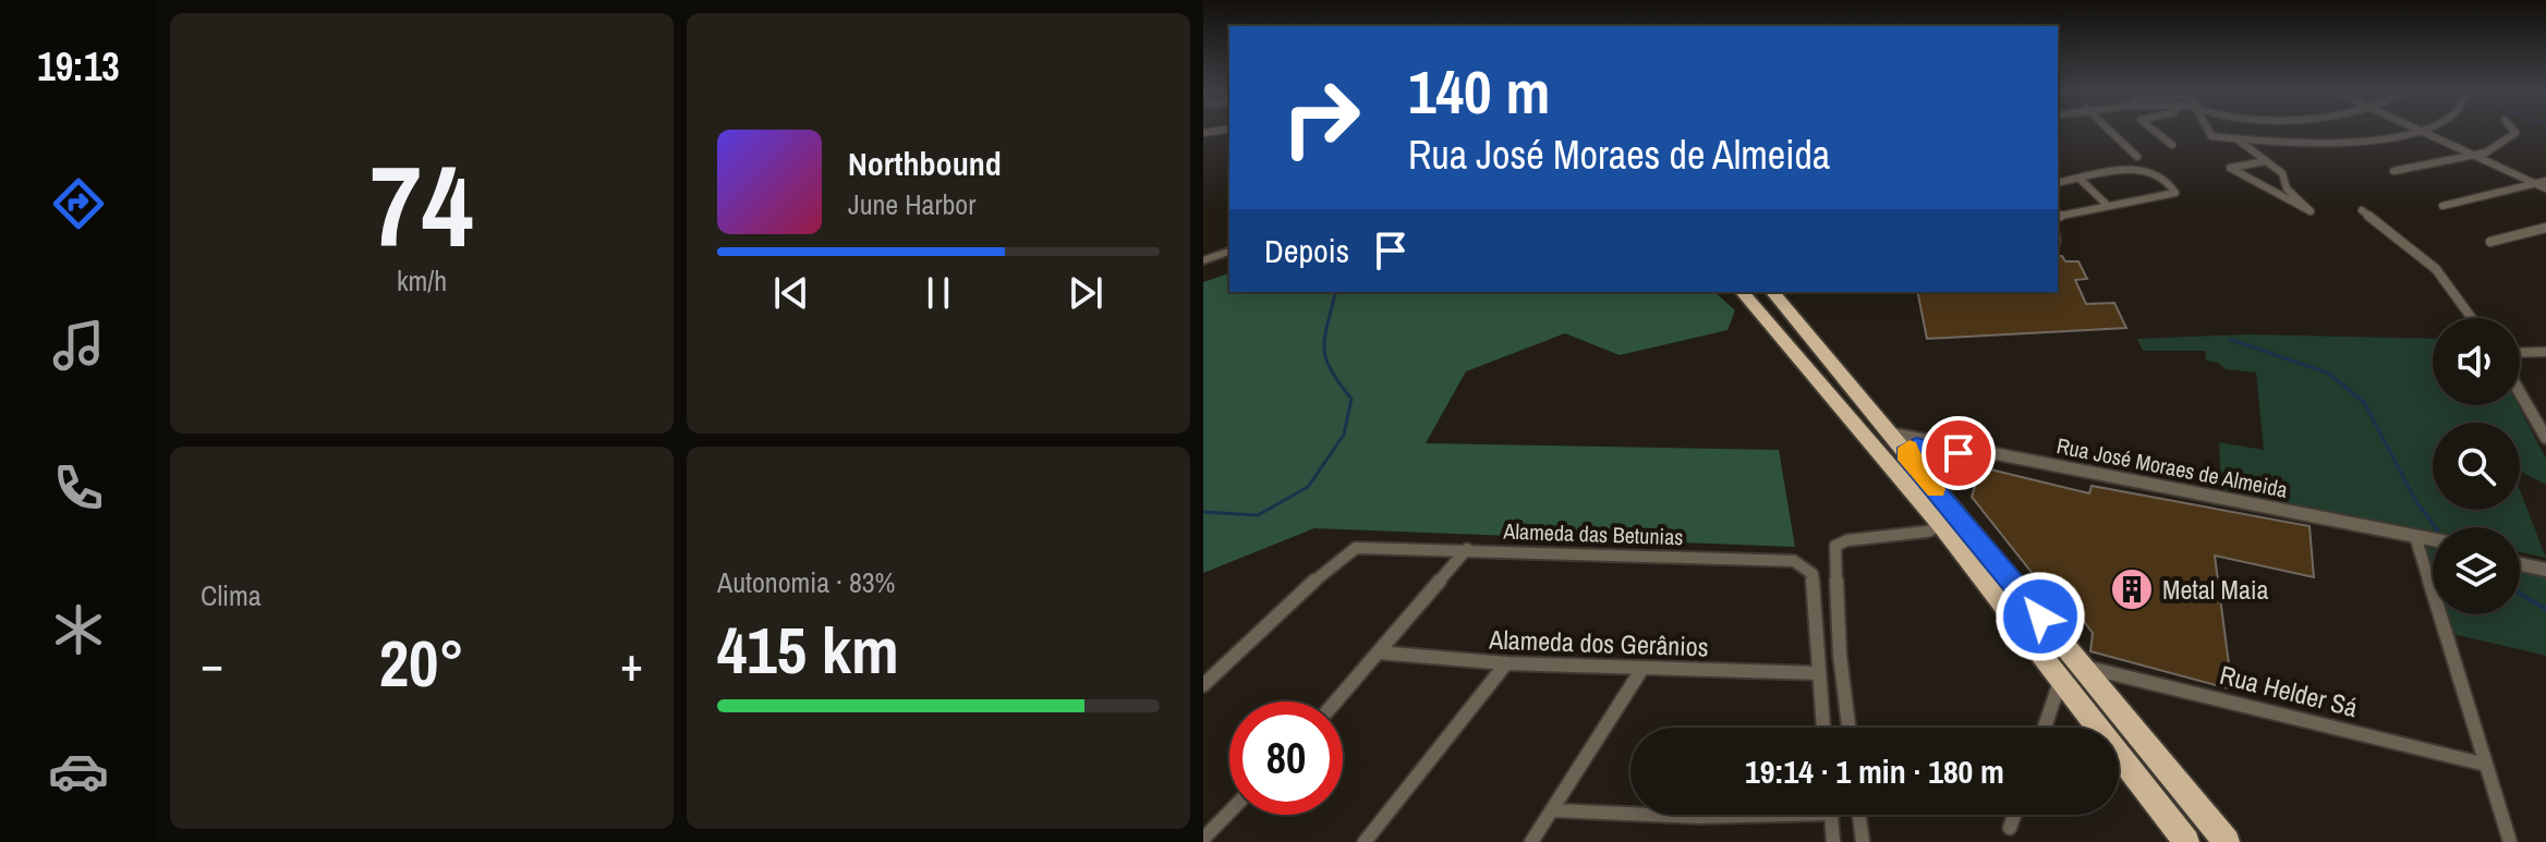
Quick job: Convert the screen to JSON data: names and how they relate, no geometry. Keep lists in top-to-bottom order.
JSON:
{
  "streets": {
    "street": [
      "Rua José Moraes de Almeida",
      "Alameda das Betunias",
      "Alameda dos Gerânios",
      "Rua Helder Sá"
    ]
  },
  "crossings": [
    ["Alameda das Betunias", "Alameda dos Gerânios"]
  ],
  "places": {
    "building": ["Metal Maia"]
  },
  "page": {
    "tabs": "19:13",
    "tile": [
      ["74", "km/h"],
      "Clima",
      ["Autonomia · 83%", "415 km"]
    ],
    "turn": ["140 m", "Rua José Moraes de Almeida"],
    "song": ["Northbound", "June Harbor"],
    "then": "Depois",
    "heat": ["−", "20°", "+"],
    "limit": "80",
    "trip": "19:14 · 1 min · 180 m"
  }
}
